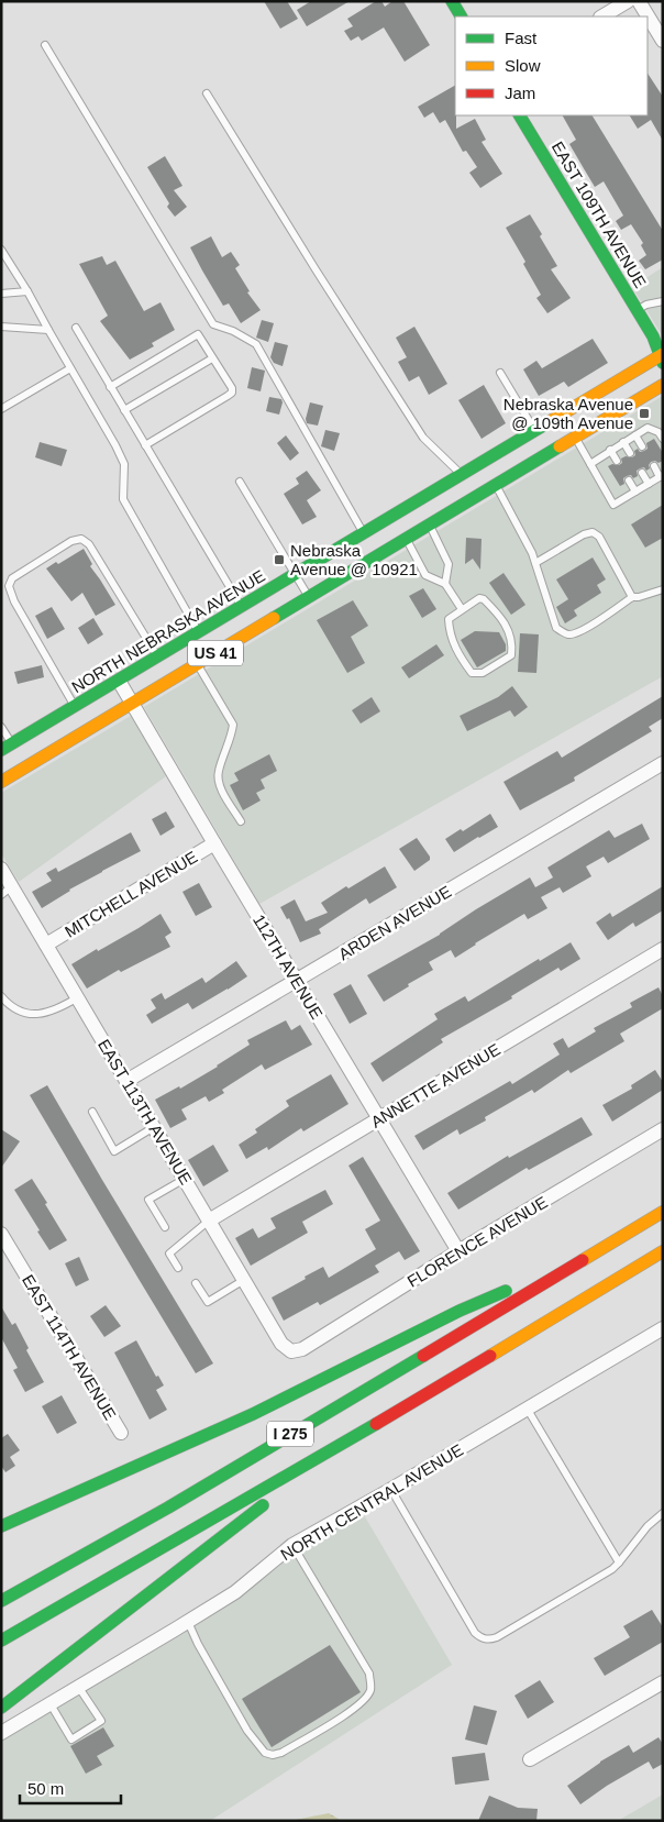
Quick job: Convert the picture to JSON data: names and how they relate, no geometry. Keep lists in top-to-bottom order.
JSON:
{
  "streets": {
    "main road": [
      "EAST 109TH AVENUE",
      "NORTH NEBRASKA AVENUE",
      "US 41",
      "I 275"
    ],
    "street": [
      "MITCHELL AVENUE",
      "ARDEN AVENUE",
      "112TH AVENUE",
      "ANNETTE AVENUE",
      "EAST 113TH AVENUE",
      "FLORENCE AVENUE",
      "EAST 114TH AVENUE",
      "NORTH CENTRAL AVENUE"
    ]
  },
  "crossings": [
    ["EAST 109TH AVENUE", "NORTH NEBRASKA AVENUE"],
    ["NORTH NEBRASKA AVENUE", "112TH AVENUE"],
    ["MITCHELL AVENUE", "112TH AVENUE"],
    ["MITCHELL AVENUE", "EAST 113TH AVENUE"],
    ["ARDEN AVENUE", "112TH AVENUE"],
    ["ARDEN AVENUE", "EAST 113TH AVENUE"],
    ["112TH AVENUE", "ANNETTE AVENUE"],
    ["112TH AVENUE", "FLORENCE AVENUE"],
    ["ANNETTE AVENUE", "EAST 113TH AVENUE"],
    ["EAST 113TH AVENUE", "FLORENCE AVENUE"]
  ],
  "places": {
    "transit": ["Nebraska Avenue @ 109th Avenue", "Nebraska Avenue @ 10921"]
  },
  "legend": ["Fast", "Slow", "Jam"],
  "scale_bar": "50 m"
}
